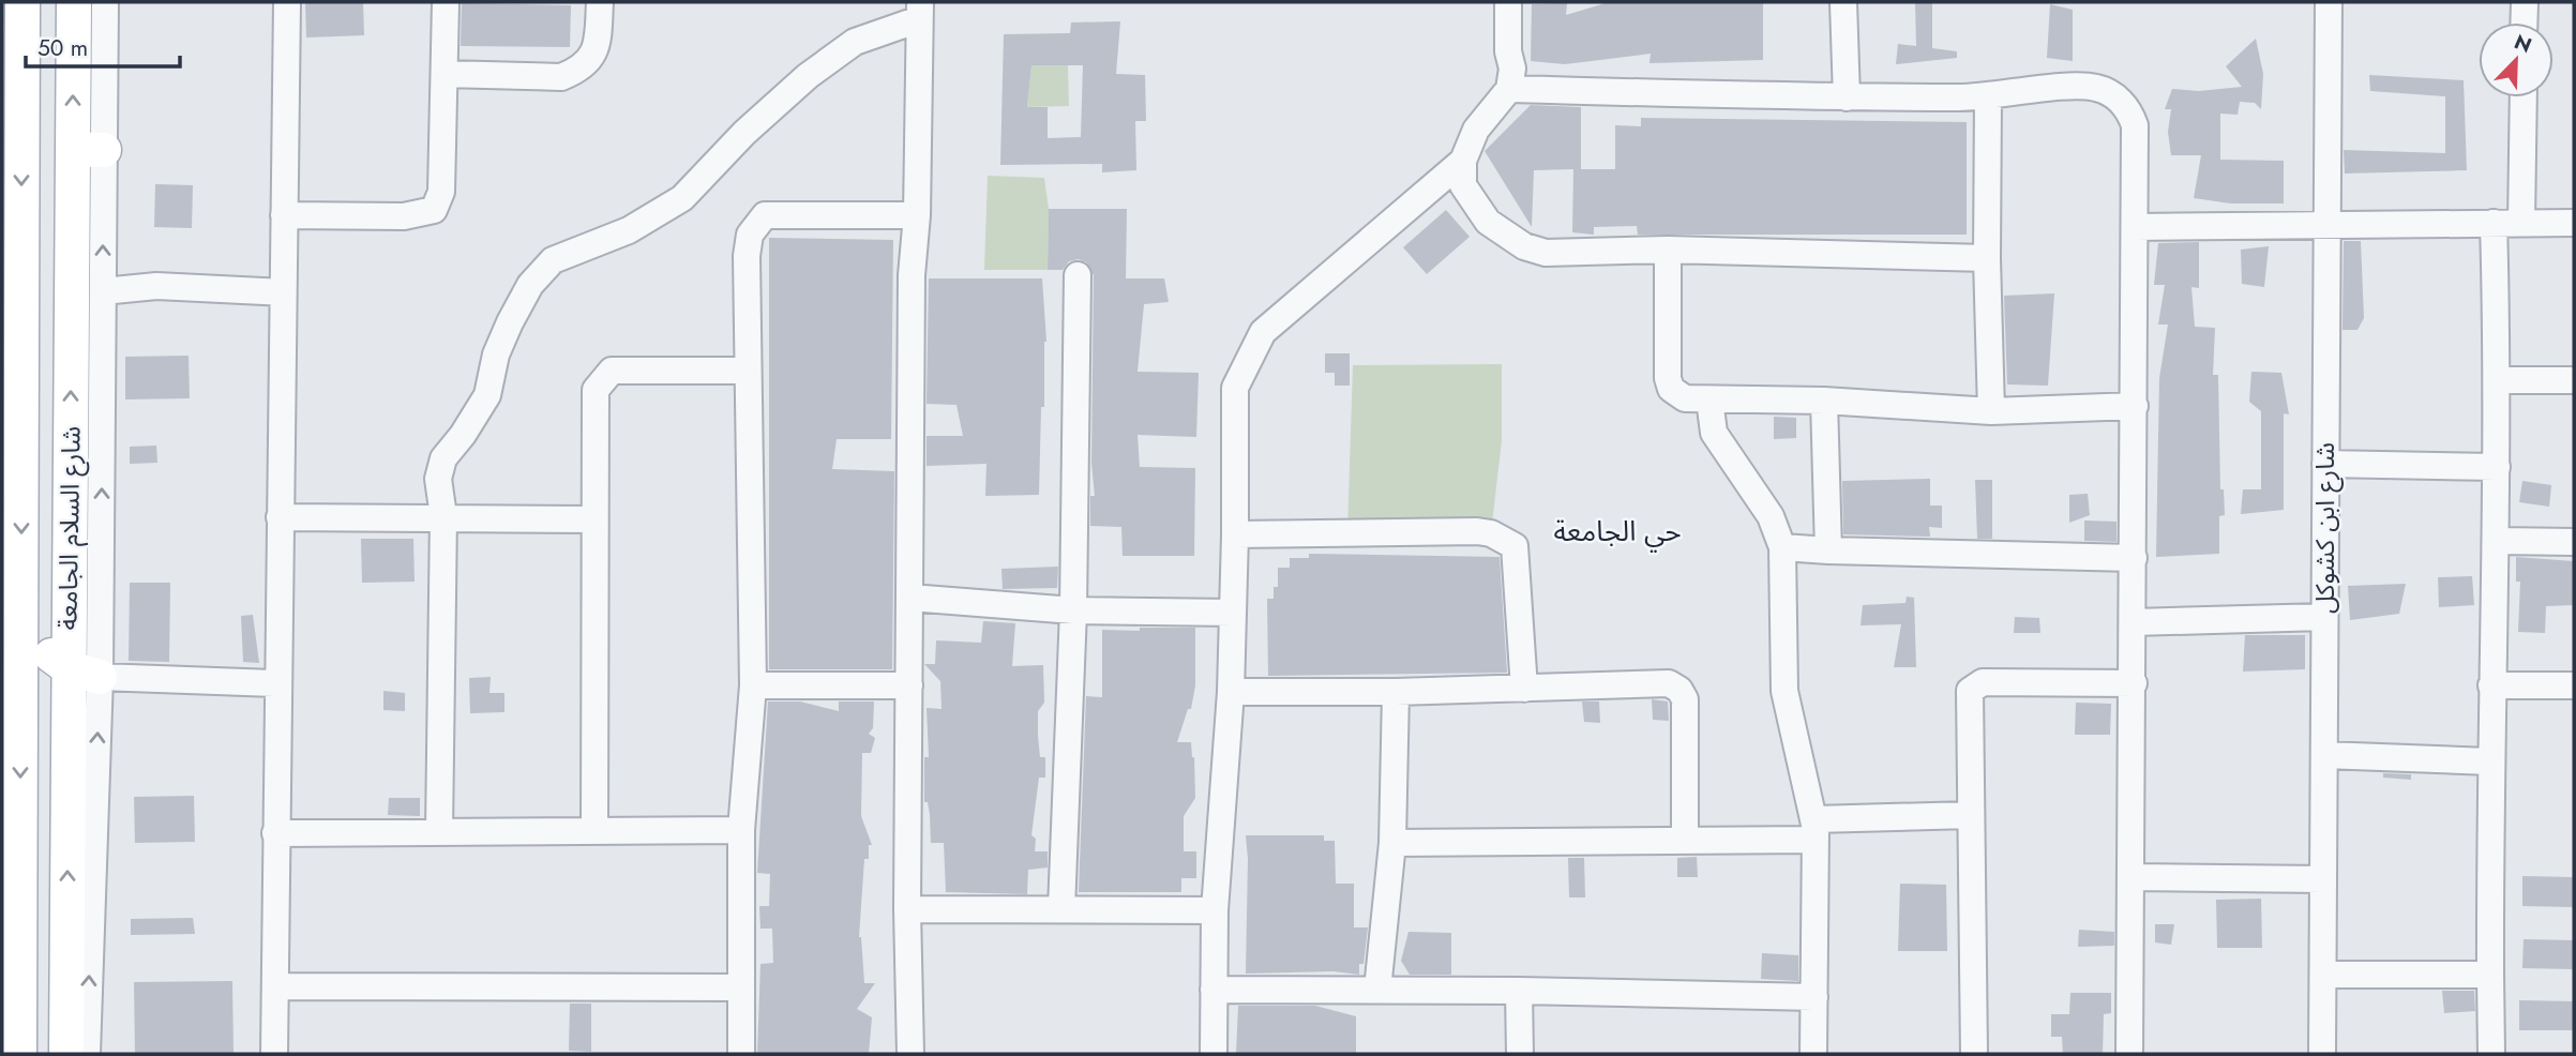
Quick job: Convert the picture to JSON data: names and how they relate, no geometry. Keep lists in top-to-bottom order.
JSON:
{
  "streets": {
    "main road": ["شارع السلام الجامعة"],
    "street": ["شارع ابن كشوكل"]
  },
  "districts": ["حي الجامعة"],
  "scale_bar": "50 m",
  "north": "top right"
}
